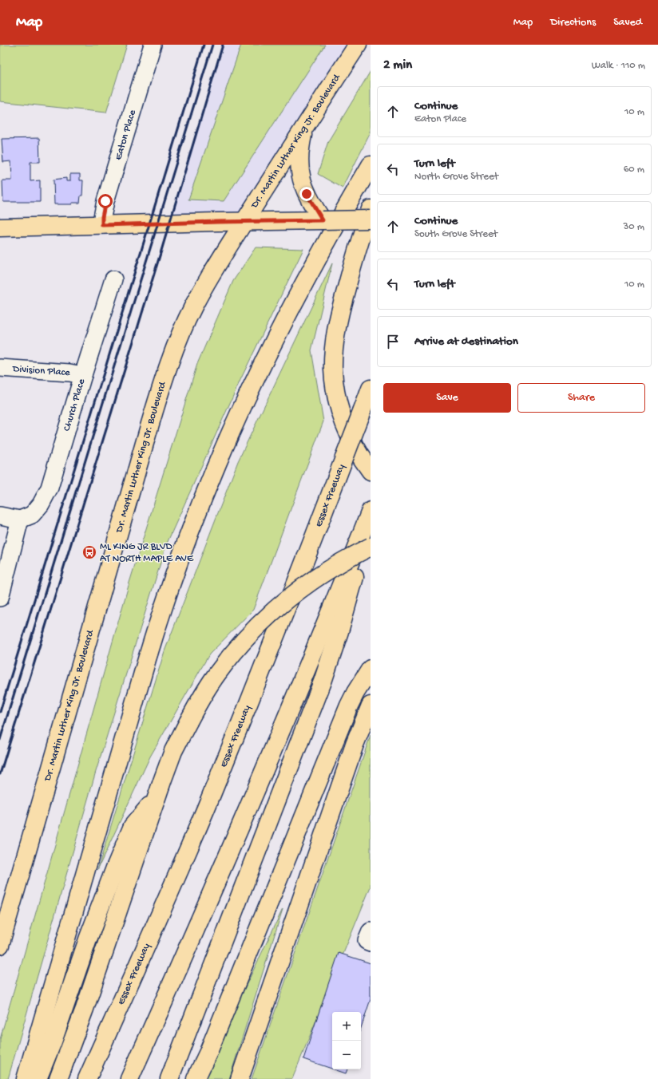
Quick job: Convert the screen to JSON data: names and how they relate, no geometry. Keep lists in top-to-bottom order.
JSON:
{
  "streets": {
    "main road": ["Dr. Martin Luther King Jr. Boulevard", "Essex Freeway"],
    "street": ["Eaton Place", "Division Place", "Church Place"]
  },
  "crossings": [
    ["Division Place", "Church Place"]
  ],
  "places": {
    "bus stop": ["ML KING JR BLVD AT NORTH MAPLE AVE"]
  },
  "page": {
    "header": "Map",
    "nav": ["Map", "Directions", "Saved"],
    "heading": ["2 min", "Walk · 110 m"],
    "list": [
      ["Continue", "Eaton Place", "10 m"],
      ["Turn left", "North Grove Street", "60 m"],
      ["Continue", "South Grove Street", "30 m"],
      ["Turn left", "10 m"],
      "Arrive at destination"
    ],
    "buttons": ["Save", "Share"],
    "map_buttons": ["+", "−"]
  }
}
